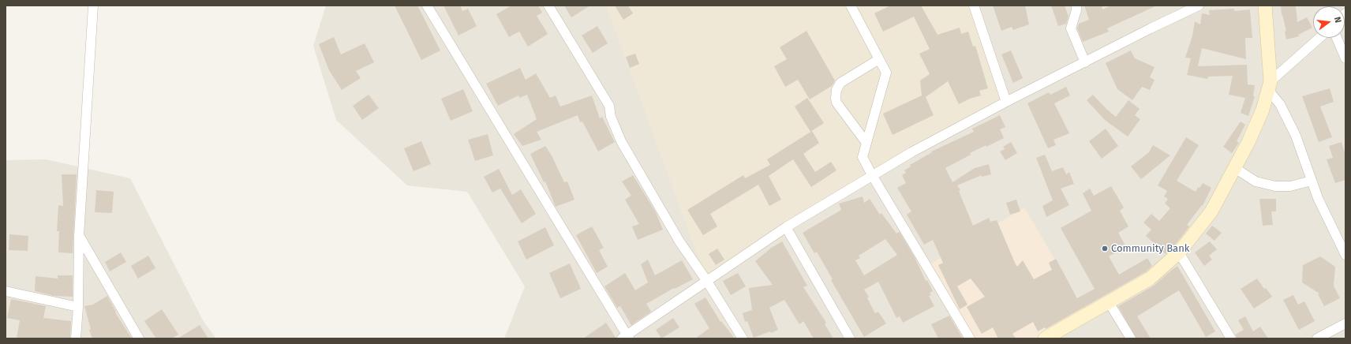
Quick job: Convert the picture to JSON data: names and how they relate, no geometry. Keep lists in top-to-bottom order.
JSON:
{
  "places": ["Community Bank"],
  "north": "right"
}
